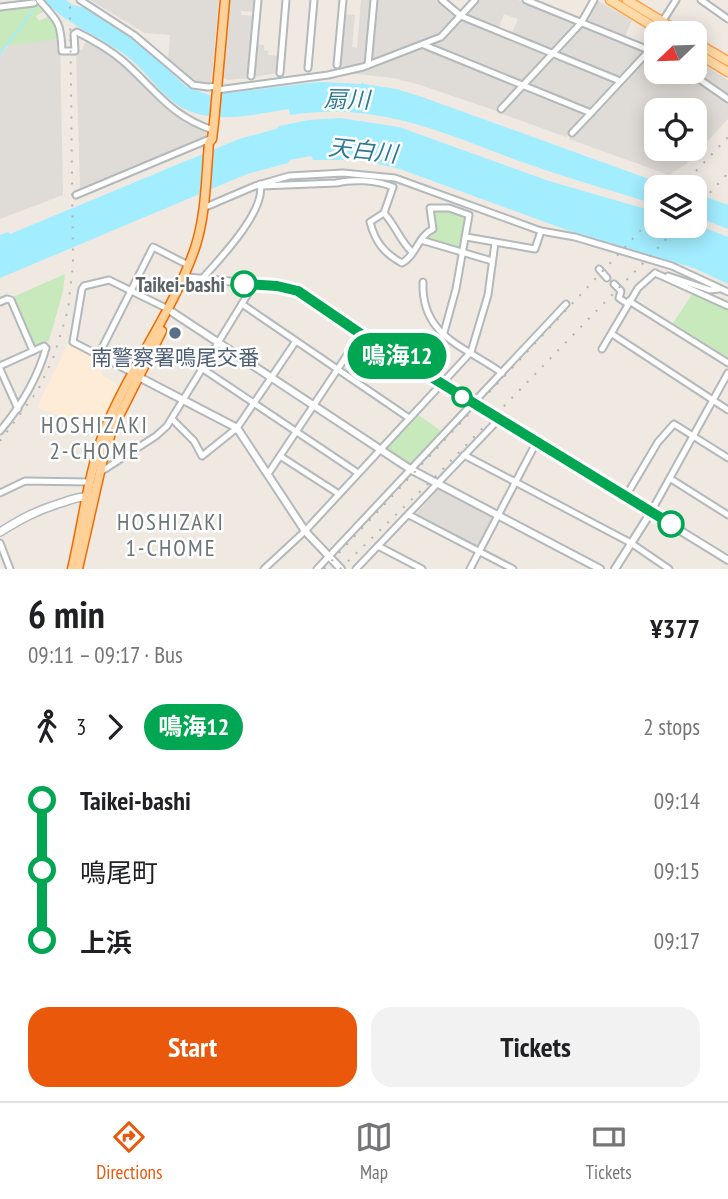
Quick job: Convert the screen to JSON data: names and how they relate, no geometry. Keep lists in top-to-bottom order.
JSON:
{
  "districts": ["HOSHIZAKI 2-CHOME", "HOSHIZAKI 1-CHOME"],
  "water": ["扇川", "天白川"],
  "places": ["Taikei-bashi", "南警察署鳴尾交番"],
  "lines": ["bus line 鳴海12"],
  "north": "bottom left",
  "page": {
    "on_map": "鳴海12",
    "heading": ["6 min", "09:11 – 09:17 · Bus", "¥377"],
    "legs": ["3", "鳴海12", "2 stops"],
    "list": [
      {
        "name": "Taikei-bashi",
        "value": "09:14"
      },
      {
        "name": "鳴尾町",
        "value": "09:15"
      },
      {
        "name": "上浜",
        "value": "09:17"
      }
    ],
    "buttons": ["Start", "Tickets"],
    "tabs": ["Directions", "Map", "Tickets"]
  }
}
